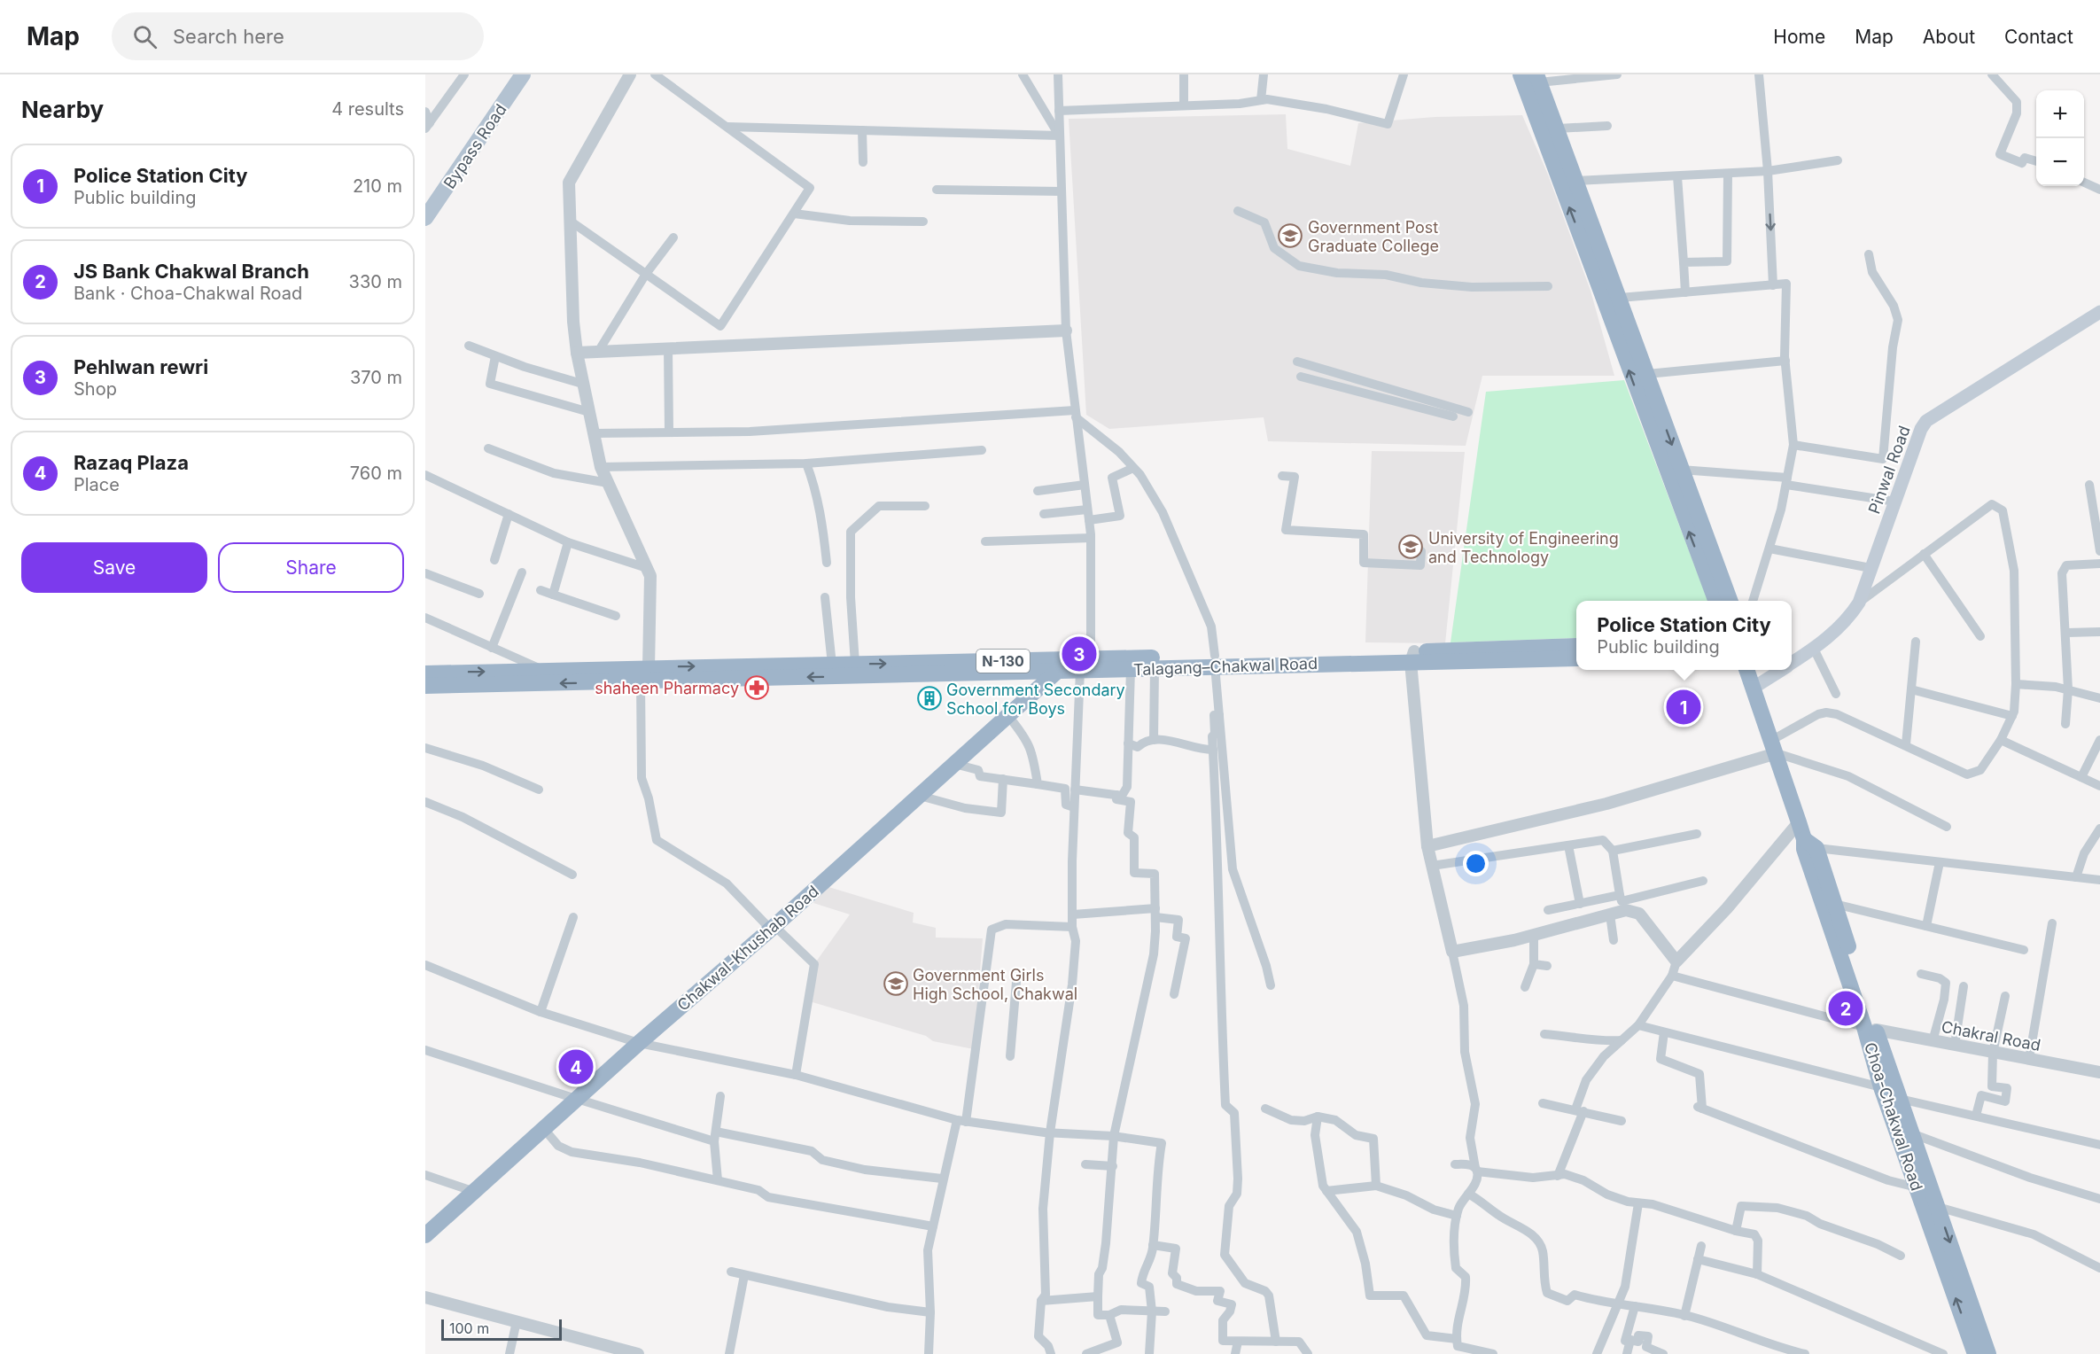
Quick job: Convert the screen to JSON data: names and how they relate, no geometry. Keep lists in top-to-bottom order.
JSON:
{
  "streets": {
    "highway": [
      "N-130",
      "Talagang–Chakwal Road",
      "Chakwal-Khushab Road",
      "Choa-Chakwal Road"
    ],
    "main road": ["Bypass Road", "Pinwal Road"],
    "street": ["Chakral Road"]
  },
  "crossings": [
    ["Pinwal Road", "Choa-Chakwal Road"],
    ["Talagang–Chakwal Road", "Chakwal-Khushab Road"],
    ["Chakral Road", "Choa-Chakwal Road"]
  ],
  "places": {
    "school or university": ["Government Post Graduate College", "University of Engineering and Technology", "Government Girls High School, Chakwal"],
    "pharmacy": ["shaheen Pharmacy"],
    "building": ["Government Secondary School for Boys"]
  },
  "scale_bar": "100 m",
  "page": {
    "header": "Map",
    "search": "Search here",
    "nav": [
      "Home",
      "Map",
      "About",
      "Contact"
    ],
    "heading": ["Nearby", "4 results"],
    "map_buttons": ["+", "−"],
    "list": [
      {
        "mark": "1",
        "name": "Police Station City",
        "note": "Public building",
        "value": "210 m"
      },
      {
        "mark": "2",
        "name": "JS Bank Chakwal Branch",
        "note": "Bank · Choa-Chakwal Road",
        "value": "330 m"
      },
      {
        "mark": "3",
        "name": "Pehlwan rewri",
        "note": "Shop",
        "value": "370 m"
      },
      {
        "mark": "4",
        "name": "Razaq Plaza",
        "note": "Place",
        "value": "760 m"
      }
    ],
    "buttons": ["Save", "Share"],
    "popup": ["Police Station City", "Public building"],
    "pins": [
      "3",
      "1",
      "2",
      "4"
    ],
    "scale": "100 m"
  }
}
